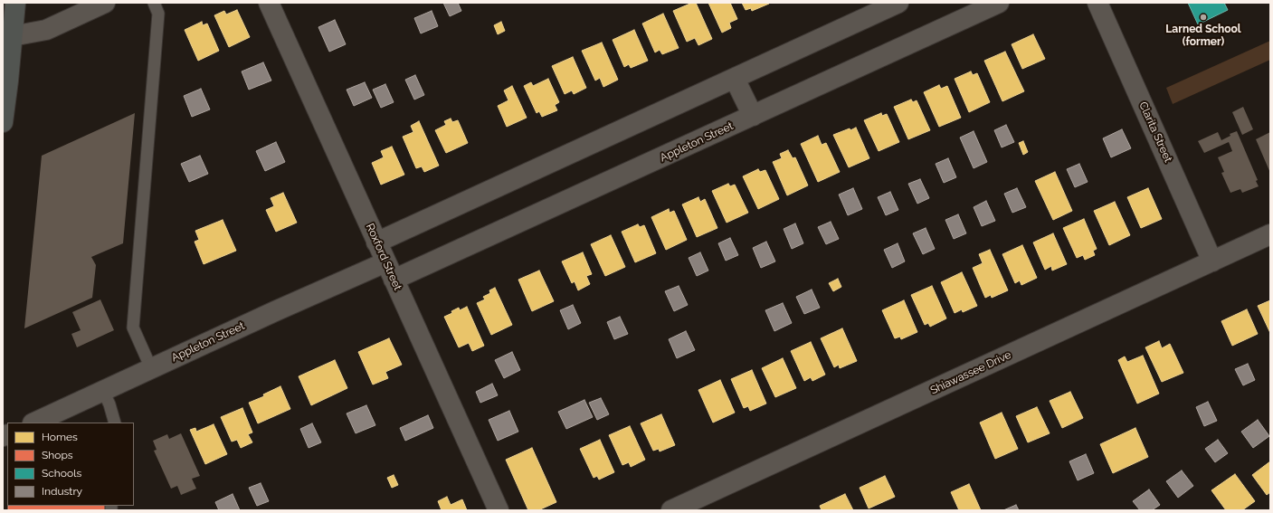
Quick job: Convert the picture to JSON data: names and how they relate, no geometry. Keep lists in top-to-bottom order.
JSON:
{
  "streets": {
    "street": [
      "Clarita Street",
      "Appleton Street",
      "Roxford Street",
      "Shiawassee Drive"
    ]
  },
  "crossings": [
    ["Clarita Street", "Shiawassee Drive"],
    ["Appleton Street", "Roxford Street"]
  ],
  "places": ["Larned School (former)"],
  "legend": [
    "Homes",
    "Shops",
    "Schools",
    "Industry"
  ]
}
